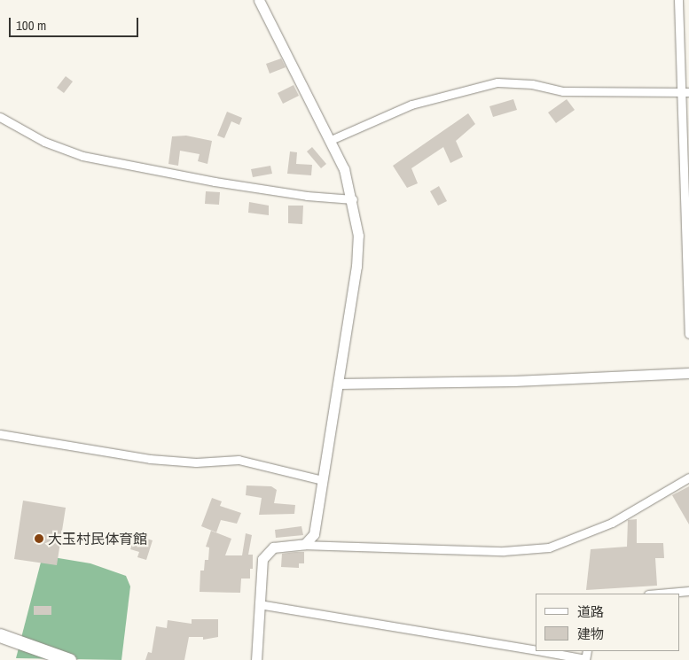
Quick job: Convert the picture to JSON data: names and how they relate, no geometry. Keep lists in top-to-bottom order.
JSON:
{
  "places": ["大玉村民体育館"],
  "legend": ["道路", "建物"],
  "scale_bar": "100 m"
}
